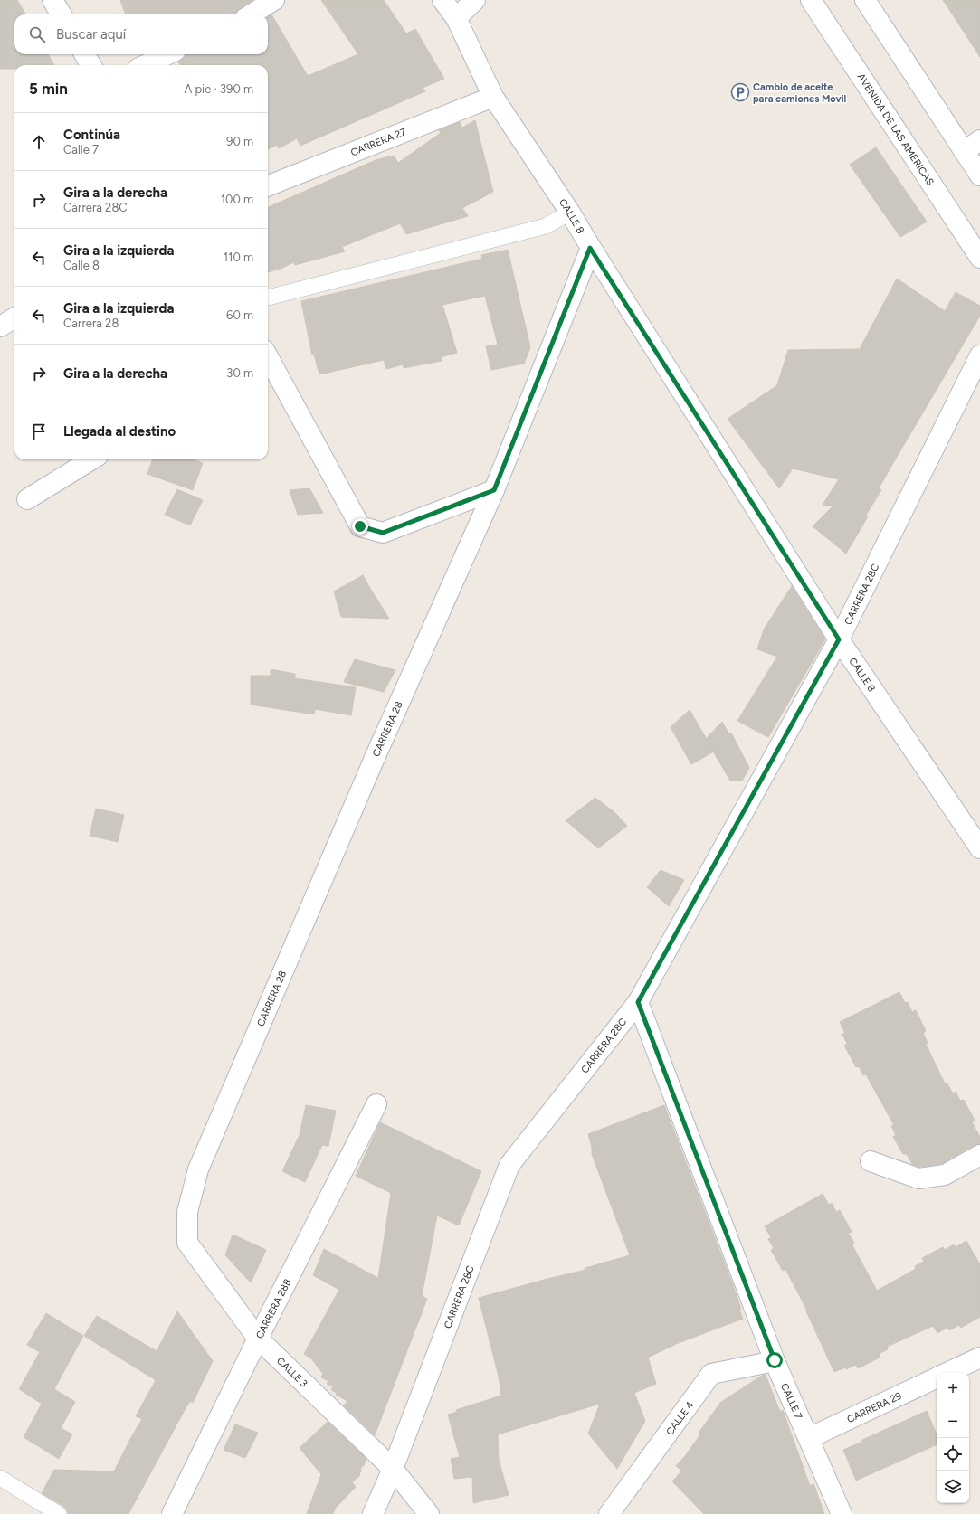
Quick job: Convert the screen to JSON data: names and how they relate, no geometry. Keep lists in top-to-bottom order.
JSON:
{
  "streets": {
    "street": [
      "AVENIDA DE LAS AMÉRICAS",
      "CARRERA 27",
      "CALLE 8",
      "CARRERA 28C",
      "CARRERA 28",
      "CARRERA 28B",
      "CALLE 3",
      "CALLE 7",
      "CARRERA 29",
      "CALLE 4"
    ]
  },
  "crossings": [
    ["CARRERA 27", "CALLE 8"],
    ["CALLE 8", "CARRERA 28C"],
    ["CALLE 8", "CARRERA 28"],
    ["CARRERA 28C", "CALLE 3"],
    ["CARRERA 28C", "CALLE 7"],
    ["CARRERA 28", "CALLE 3"],
    ["CARRERA 28B", "CALLE 3"],
    ["CALLE 7", "CARRERA 29"],
    ["CALLE 7", "CALLE 4"]
  ],
  "places": {
    "parking": ["Cambio de aceite para camiones Movil"]
  },
  "page": {
    "search": "Buscar aquí",
    "heading": ["5 min", "A pie · 390 m"],
    "list": [
      ["Continúa", "Calle 7", "90 m"],
      ["Gira a la derecha", "Carrera 28C", "100 m"],
      ["Gira a la izquierda", "Calle 8", "110 m"],
      ["Gira a la izquierda", "Carrera 28", "60 m"],
      ["Gira a la derecha", "30 m"],
      "Llegada al destino"
    ],
    "map_buttons": ["+", "−"]
  }
}
